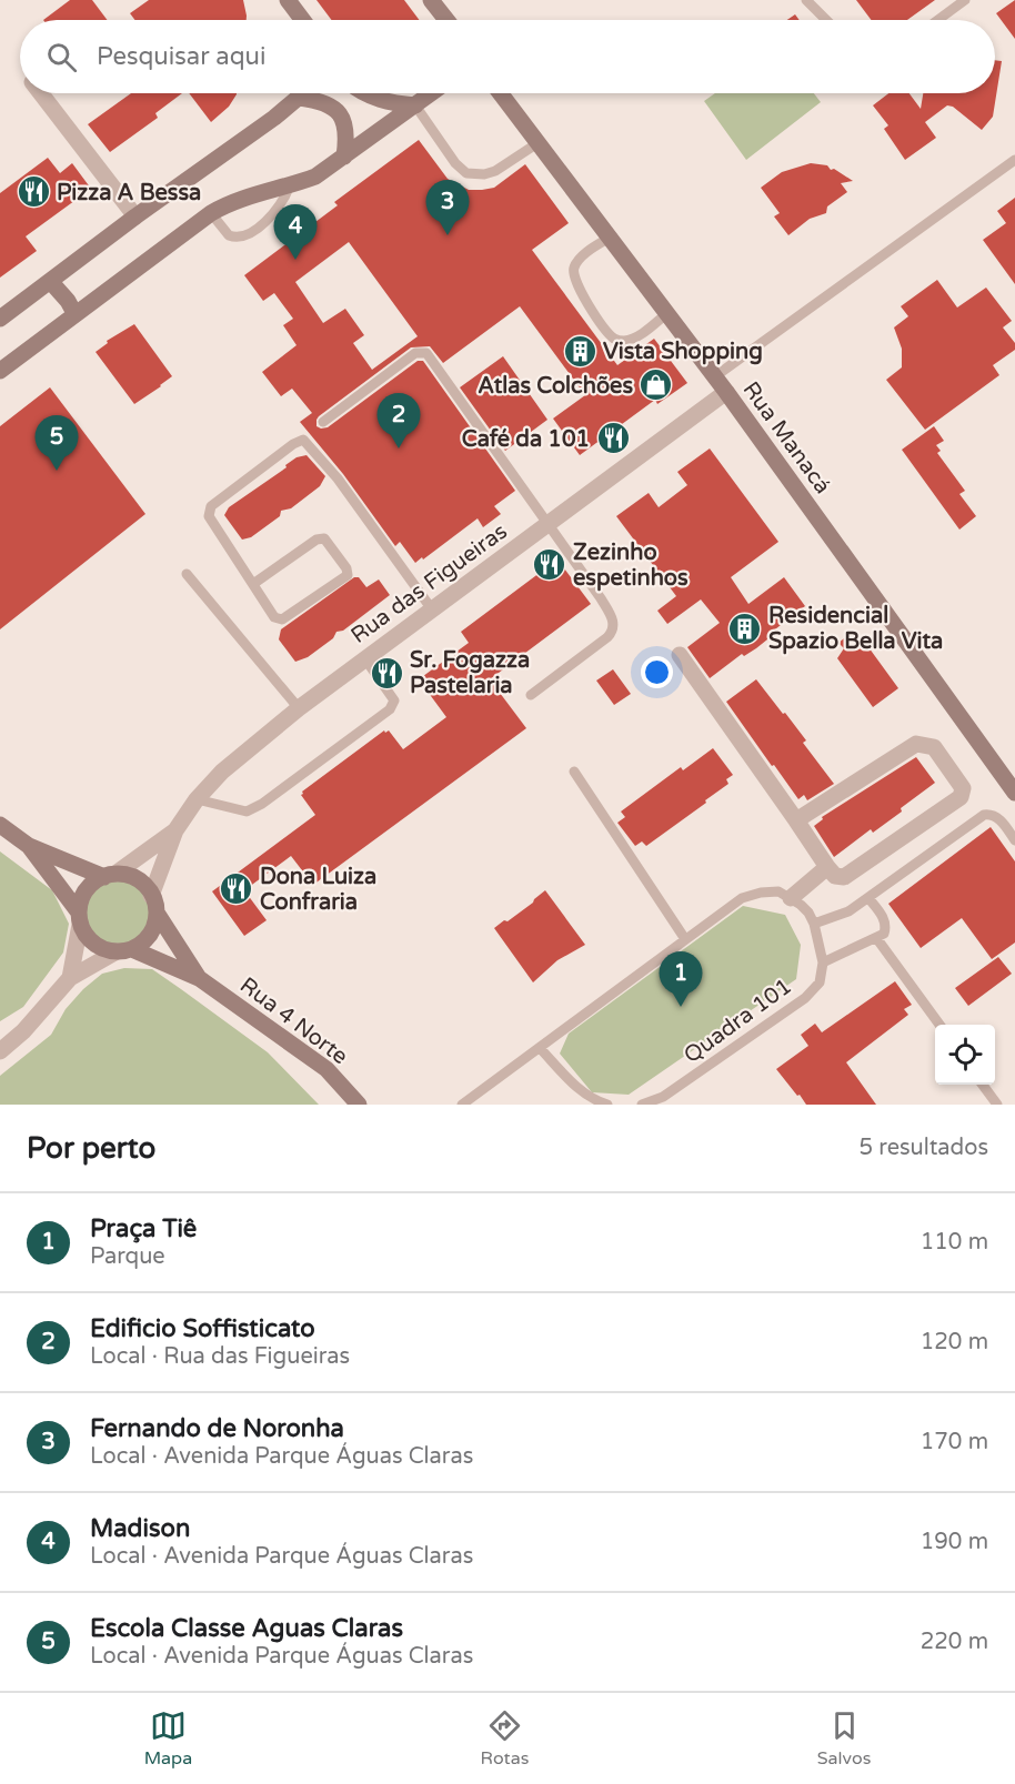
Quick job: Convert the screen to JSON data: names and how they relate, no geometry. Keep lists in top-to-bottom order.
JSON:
{
  "streets": {
    "street": ["Rua Manacá", "Rua das Figueiras", "Rua 4 Norte"],
    "lane": ["Quadra 101"]
  },
  "crossings": [
    ["Rua Manacá", "Rua das Figueiras"],
    ["Rua das Figueiras", "Rua 4 Norte"]
  ],
  "places": {
    "restaurant": [
      "Pizza A Bessa",
      "Café da 101",
      "Zezinho espetinhos",
      "Sr. Fogazza Pastelaria",
      "Dona Luiza Confraria"
    ],
    "building": ["Vista Shopping", "Residencial Spazio Bella Vita"],
    "shop": ["Atlas Colchões"]
  },
  "page": {
    "search": "Pesquisar aqui",
    "pins": [
      "3",
      "4",
      "2",
      "5",
      "1"
    ],
    "heading": ["Por perto", "5 resultados"],
    "list": [
      {
        "mark": "1",
        "name": "Praça Tiê",
        "note": "Parque",
        "value": "110 m"
      },
      {
        "mark": "2",
        "name": "Edificio Soffisticato",
        "note": "Local · Rua das Figueiras",
        "value": "120 m"
      },
      {
        "mark": "3",
        "name": "Fernando de Noronha",
        "note": "Local · Avenida Parque Águas Claras",
        "value": "170 m"
      },
      {
        "mark": "4",
        "name": "Madison",
        "note": "Local · Avenida Parque Águas Claras",
        "value": "190 m"
      },
      {
        "mark": "5",
        "name": "Escola Classe Aguas Claras",
        "note": "Local · Avenida Parque Águas Claras",
        "value": "220 m"
      }
    ],
    "nav": ["Mapa", "Rotas", "Salvos"]
  }
}
